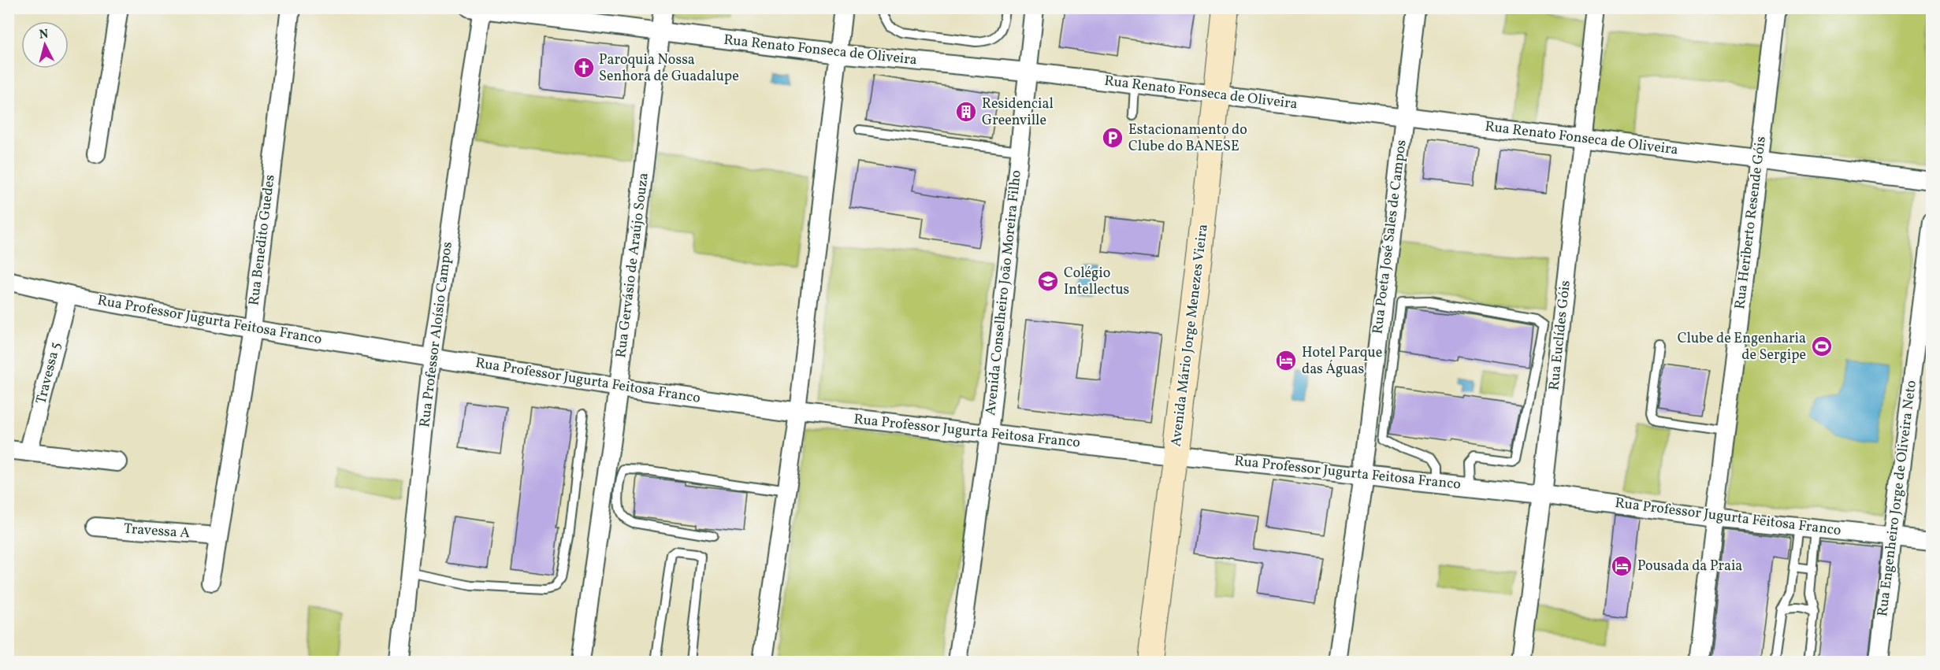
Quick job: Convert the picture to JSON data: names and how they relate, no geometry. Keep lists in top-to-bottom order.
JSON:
{
  "streets": {
    "street": [
      "Rua Renato Fonseca de Oliveira",
      "Rua Heriberto Resende Góis",
      "Rua Poeta José Sales de Campos",
      "Rua Benedito Guedes",
      "Rua Gervásio de Araújo Souza",
      "Avenida Conselheiro João Moreira Filho",
      "Rua Professor Jugurta Feitosa Franco",
      "Rua Professor Aloísio Campos",
      "Avenida Mário Jorge Menezes Vieira",
      "Rua Euclídes Góis",
      "Travessa 5",
      "Rua Engenheiro Jorge de Oliveira Neto",
      "Travessa A"
    ]
  },
  "crossings": [
    ["Rua Renato Fonseca de Oliveira", "Rua Heriberto Resende Góis"],
    ["Rua Renato Fonseca de Oliveira", "Rua Poeta José Sales de Campos"],
    ["Rua Renato Fonseca de Oliveira", "Rua Gervásio de Araújo Souza"],
    ["Rua Renato Fonseca de Oliveira", "Avenida Conselheiro João Moreira Filho"],
    ["Rua Renato Fonseca de Oliveira", "Rua Professor Aloísio Campos"],
    ["Rua Renato Fonseca de Oliveira", "Avenida Mário Jorge Menezes Vieira"],
    ["Rua Renato Fonseca de Oliveira", "Rua Euclídes Góis"],
    ["Rua Heriberto Resende Góis", "Rua Professor Jugurta Feitosa Franco"],
    ["Rua Poeta José Sales de Campos", "Rua Professor Jugurta Feitosa Franco"],
    ["Rua Benedito Guedes", "Rua Professor Jugurta Feitosa Franco"],
    ["Rua Benedito Guedes", "Travessa A"],
    ["Rua Gervásio de Araújo Souza", "Rua Professor Jugurta Feitosa Franco"],
    ["Avenida Conselheiro João Moreira Filho", "Rua Professor Jugurta Feitosa Franco"],
    ["Rua Professor Jugurta Feitosa Franco", "Rua Professor Aloísio Campos"],
    ["Rua Professor Jugurta Feitosa Franco", "Avenida Mário Jorge Menezes Vieira"],
    ["Rua Professor Jugurta Feitosa Franco", "Rua Euclídes Góis"],
    ["Rua Professor Jugurta Feitosa Franco", "Travessa 5"],
    ["Rua Professor Jugurta Feitosa Franco", "Rua Engenheiro Jorge de Oliveira Neto"]
  ],
  "places": {
    "church": ["Paroquia Nossa Senhora de Guadalupe"],
    "building": ["Residencial Greenville"],
    "parking": ["Estacionamento do Clube do BANESE"],
    "school or university": ["Colégio Intellectus"],
    "sports": ["Clube de Engenharia de Sergipe"],
    "hotel": ["Hotel Parque das Águas", "Pousada da Praia"]
  },
  "north": "top"
}
